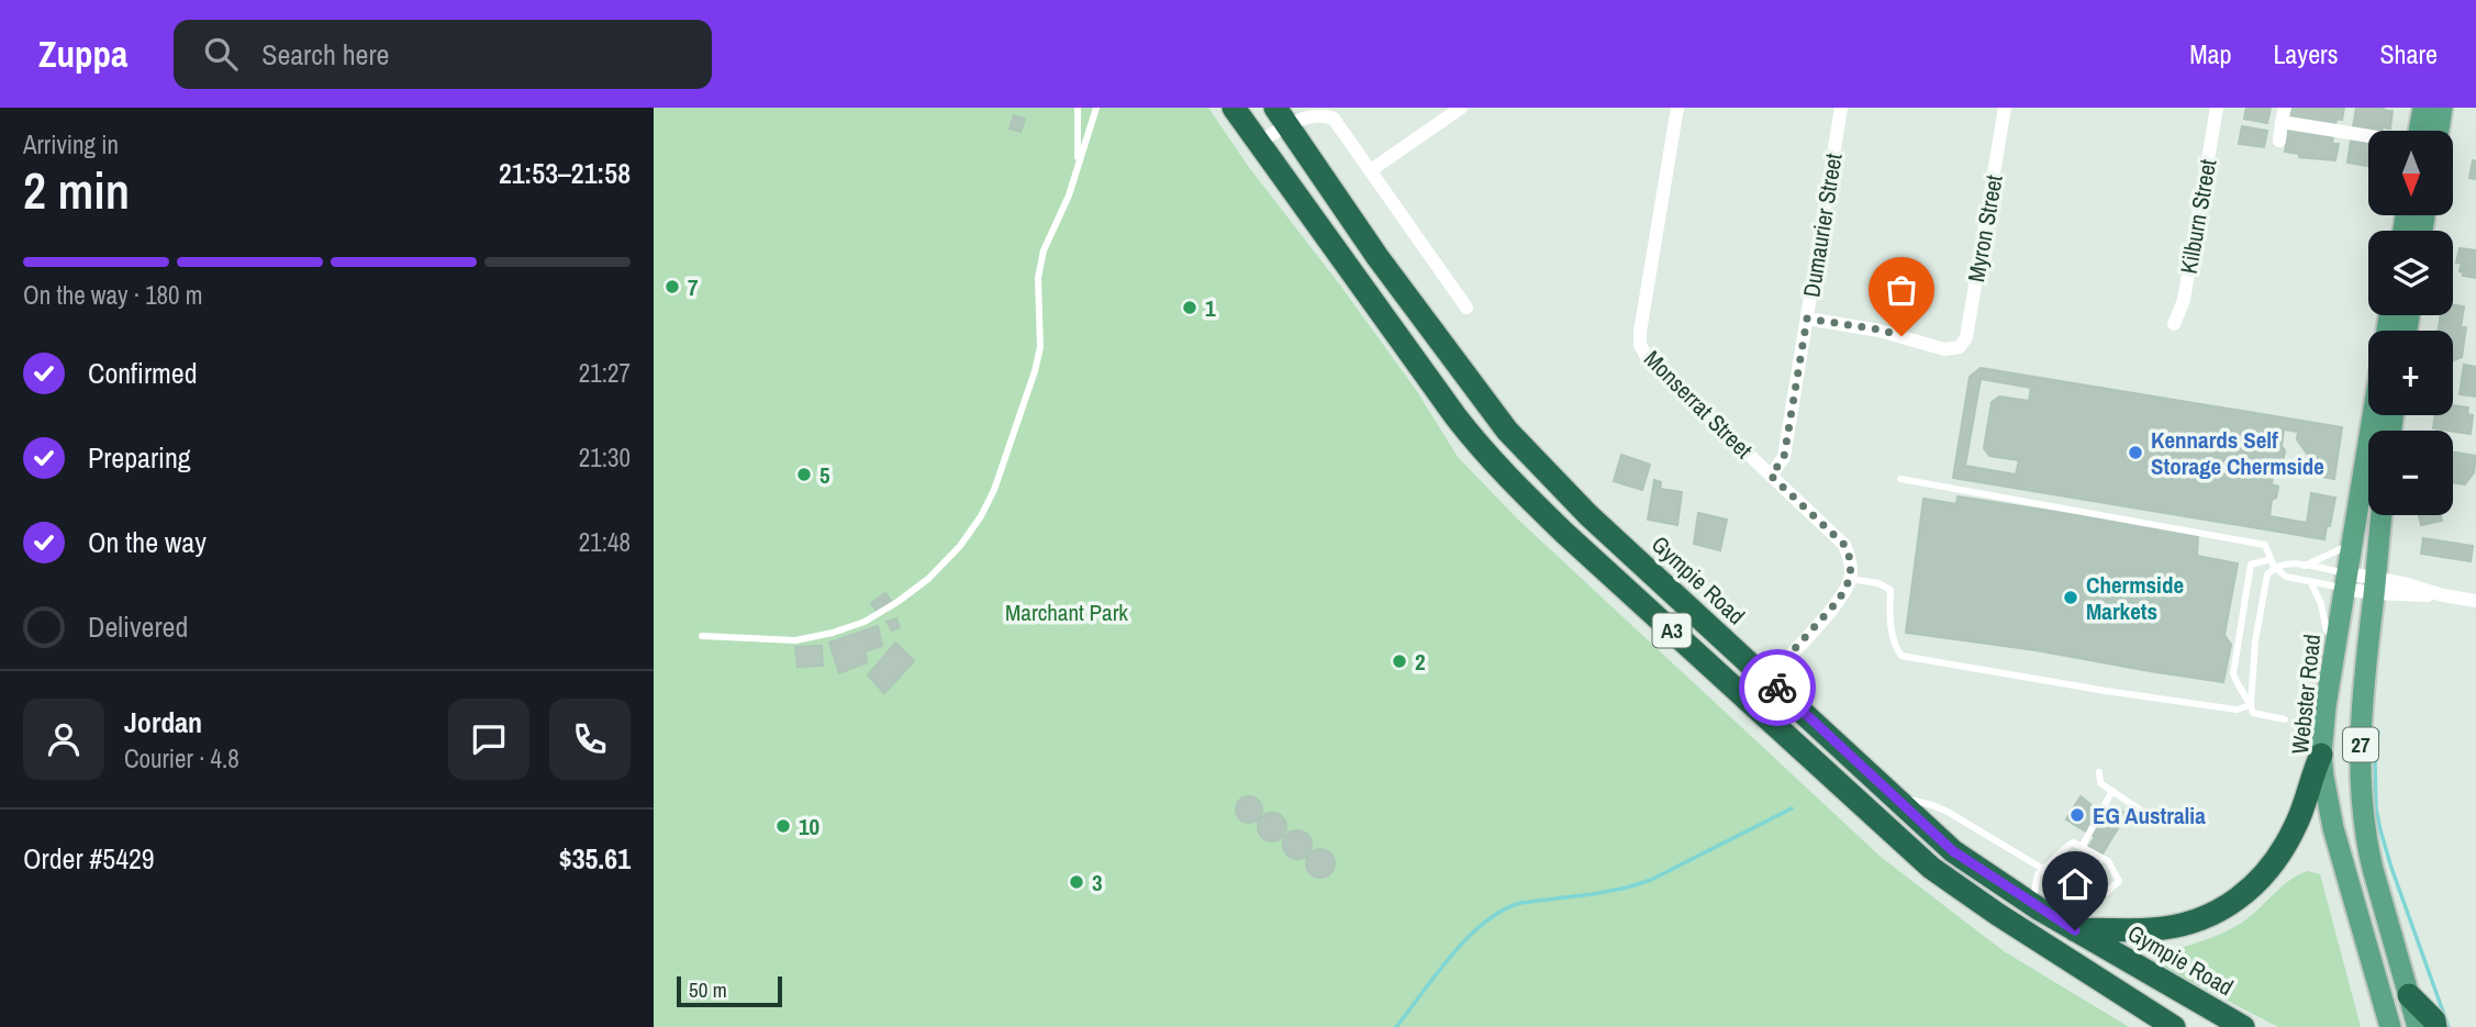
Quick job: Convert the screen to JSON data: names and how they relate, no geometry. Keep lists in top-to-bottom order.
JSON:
{
  "streets": {
    "highway": ["Gympie Road", "A3"],
    "main road": ["Webster Road", "27"],
    "street": [
      "Kilburn Street",
      "Dumaurier Street",
      "Myron Street",
      "Monserrat Street"
    ]
  },
  "crossings": [
    ["Dumaurier Street", "Myron Street"],
    ["Dumaurier Street", "Monserrat Street"]
  ],
  "parks": ["Marchant Park"],
  "places": [
    "7",
    "1",
    "Kennards Self Storage Chermside",
    "5",
    "Chermside Markets",
    "2",
    "EG Australia",
    "10",
    "3"
  ],
  "scale_bar": "50 m",
  "north": "bottom",
  "page": {
    "header": "Zuppa",
    "search": "Search here",
    "nav": ["Map", "Layers", "Share"],
    "heading": ["2 min", "Arriving in", "21:53–21:58"],
    "panel": [
      "Jordan",
      "Courier · 4.8",
      "Order #5429",
      "$35.61"
    ],
    "map_buttons": ["+", "−"],
    "bar": "On the way · 180 m",
    "list": [
      ["Confirmed", "21:27"],
      ["Preparing", "21:30"],
      ["On the way", "21:48"],
      "Delivered"
    ],
    "scale": "50 m"
  }
}
